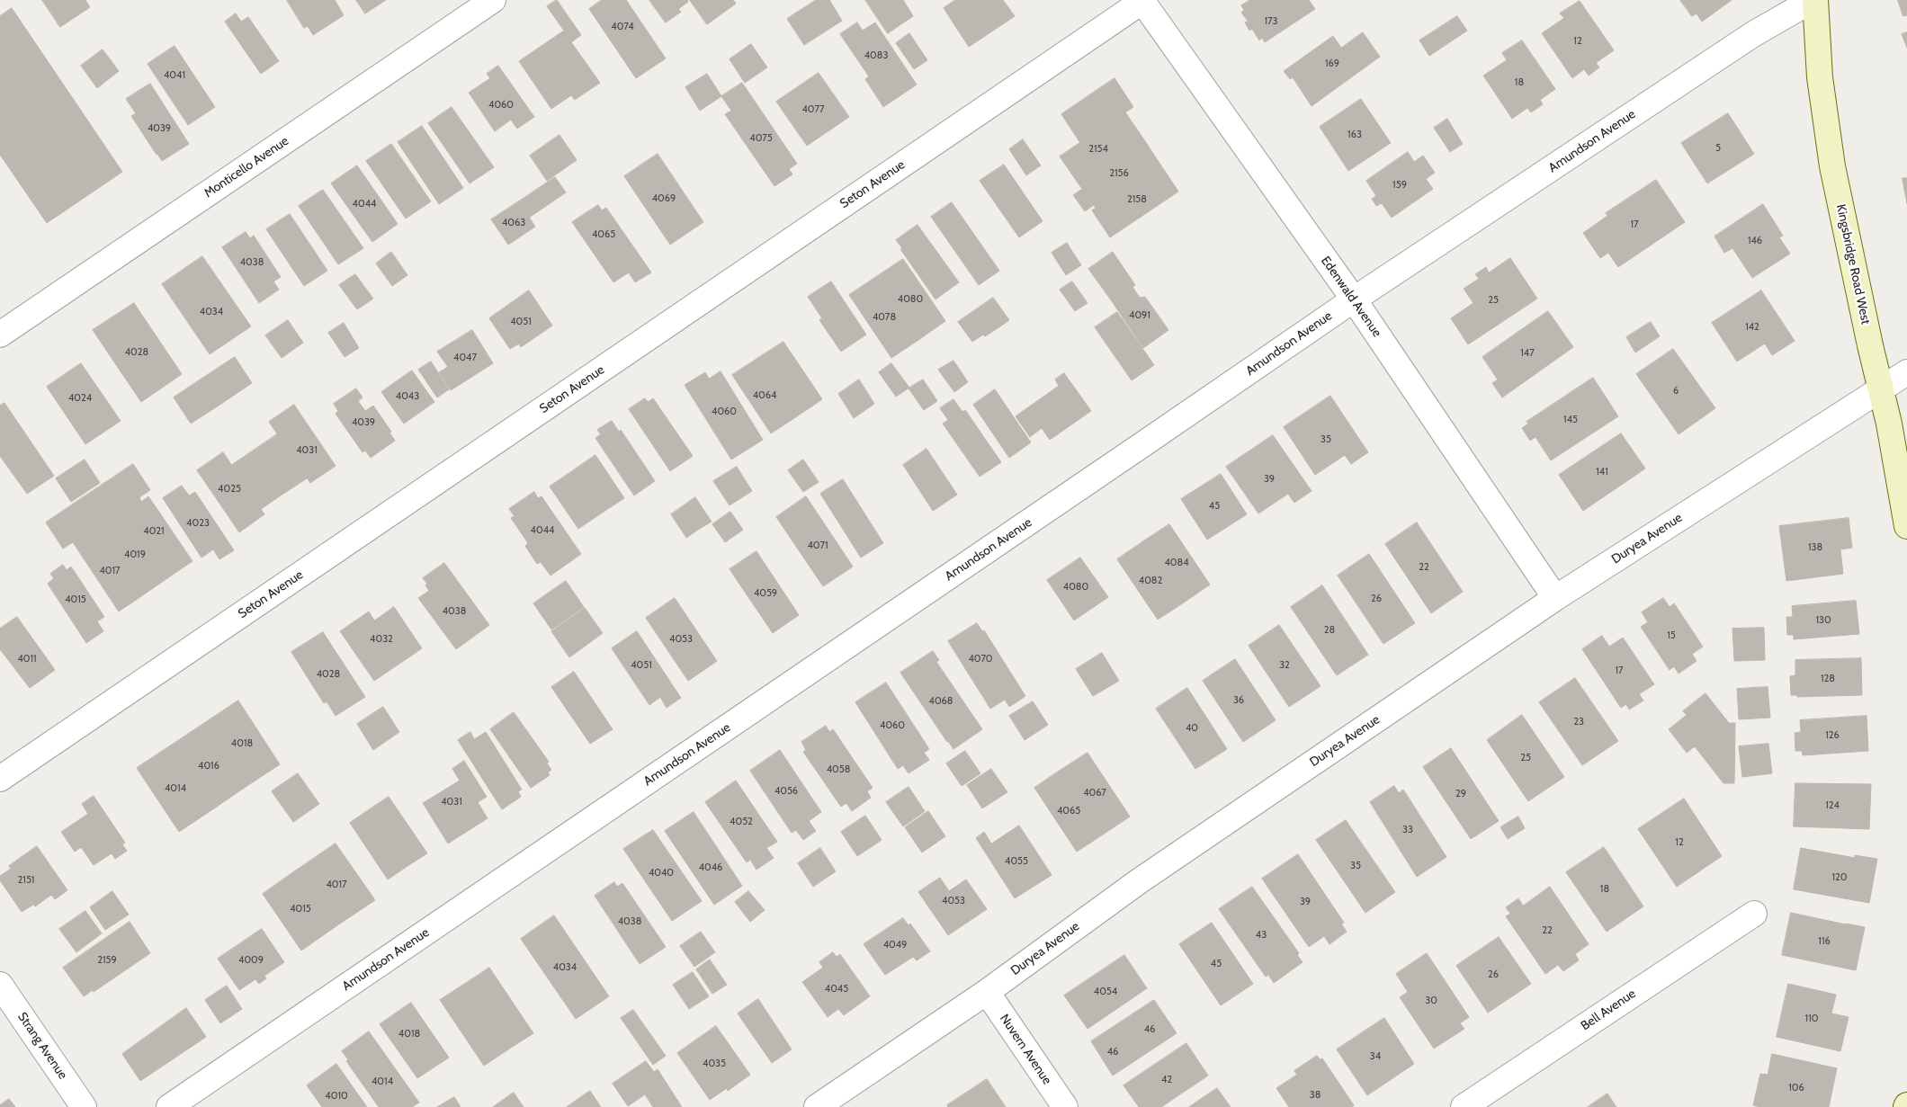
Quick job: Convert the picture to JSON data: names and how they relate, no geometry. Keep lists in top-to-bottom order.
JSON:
{
  "streets": {
    "street": [
      "Amundson Avenue",
      "Monticello Avenue",
      "Seton Avenue",
      "Kingsbridge Road West",
      "Edenwald Avenue",
      "Duryea Avenue",
      "Bell Avenue",
      "Strang Avenue",
      "Nuvern Avenue"
    ]
  },
  "crossings": [
    ["Amundson Avenue", "Kingsbridge Road West"],
    ["Amundson Avenue", "Edenwald Avenue"],
    ["Seton Avenue", "Edenwald Avenue"],
    ["Kingsbridge Road West", "Duryea Avenue"],
    ["Edenwald Avenue", "Duryea Avenue"],
    ["Duryea Avenue", "Nuvern Avenue"]
  ],
  "house_numbers": [
    "173",
    "4074",
    "12",
    "4083",
    "169",
    "4041",
    "18",
    "4060",
    "4077",
    "4039",
    "163",
    "4075",
    "5",
    "2154",
    "2156",
    "159",
    "4069",
    "2158",
    "4044",
    "4063",
    "17",
    "4065",
    "146",
    "4038",
    "4080",
    "25",
    "4034",
    "4091",
    "4078",
    "4051",
    "142",
    "4028",
    "147",
    "4047",
    "6",
    "4064",
    "4043",
    "4024",
    "4060",
    "145",
    "4039",
    "35",
    "4031",
    "141",
    "39",
    "4025",
    "45",
    "4023",
    "4044",
    "4021",
    "4071",
    "138",
    "4019",
    "4084",
    "22",
    "4017",
    "4082",
    "4080",
    "4059",
    "26",
    "4015",
    "4038",
    "130",
    "28",
    "15",
    "4032",
    "4053",
    "4011",
    "4070",
    "4051",
    "32",
    "17",
    "4028",
    "128",
    "36",
    "4068",
    "23",
    "4060",
    "40",
    "126",
    "4018",
    "25",
    "4016",
    "4058",
    "4014",
    "4056",
    "4067",
    "29",
    "4031",
    "124",
    "4065",
    "4052",
    "33",
    "12",
    "4055",
    "35",
    "4046",
    "4040",
    "120",
    "2151",
    "4017",
    "18",
    "4053",
    "39",
    "4015",
    "4038",
    "22",
    "43",
    "116",
    "4049",
    "2159",
    "4009",
    "45",
    "4034",
    "26",
    "4045",
    "4054",
    "30",
    "110",
    "46",
    "4018",
    "46",
    "34",
    "4035",
    "42",
    "4014",
    "106",
    "38",
    "4010"
  ]
}
